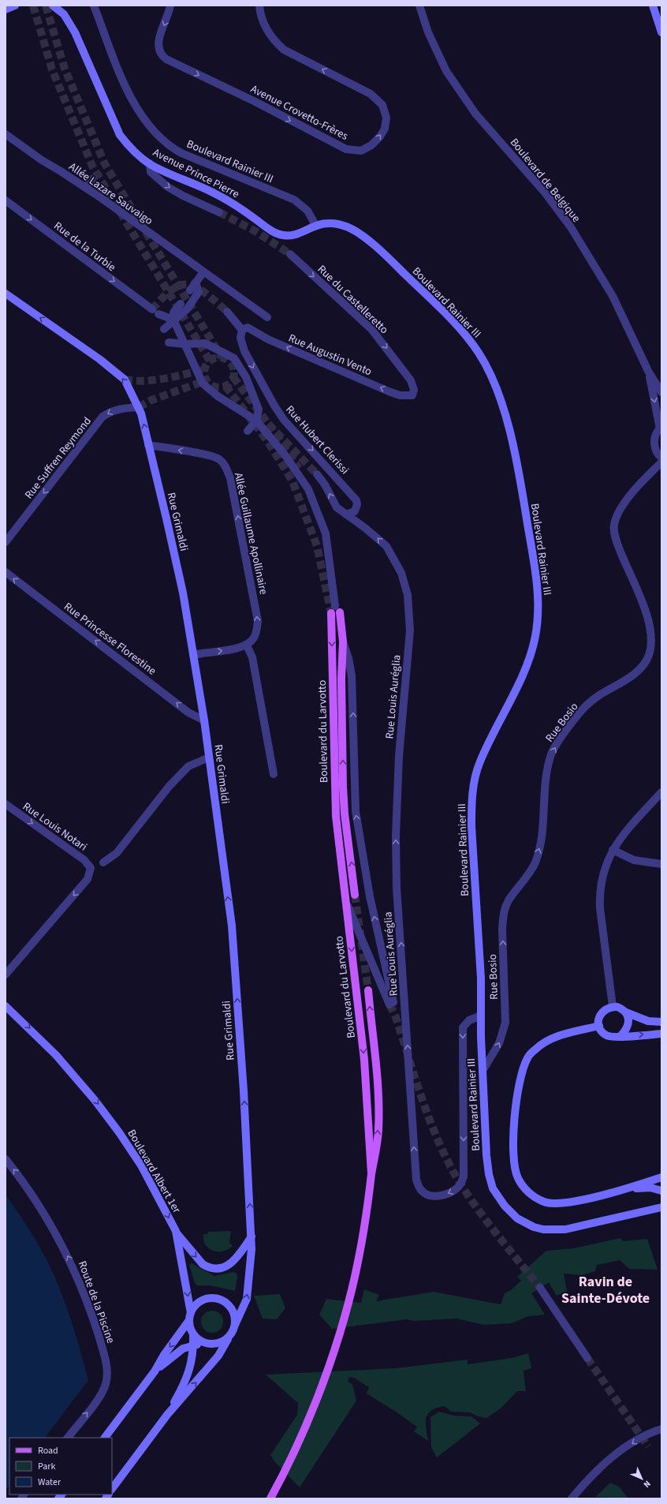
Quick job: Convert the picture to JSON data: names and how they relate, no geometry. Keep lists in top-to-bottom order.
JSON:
{
  "streets": {
    "main road": [
      "Boulevard Rainier III",
      "Avenue Prince Pierre",
      "Rue Grimaldi",
      "Boulevard du Larvotto",
      "Boulevard Albert 1er"
    ],
    "street": [
      "Avenue Crovetto-Frères",
      "Boulevard de Belgique",
      "Allée Lazare Sauvaigo",
      "Rue de la Turbie",
      "Rue du Castelleretto",
      "Rue Augustin Vento",
      "Rue Hubert Clerissi",
      "Rue Suffren Reymond",
      "Allée Guillaume Apollinaire",
      "Rue Princesse Florestine",
      "Rue Louis Auréglia",
      "Rue Bosio",
      "Rue Louis Notari",
      "Route de la Piscine"
    ]
  },
  "crossings": [
    ["Boulevard Rainier III", "Avenue Prince Pierre"],
    ["Boulevard Rainier III", "Rue Louis Auréglia"],
    ["Boulevard Rainier III", "Rue Bosio"],
    ["Rue du Castelleretto", "Rue Augustin Vento"],
    ["Rue Augustin Vento", "Rue Hubert Clerissi"],
    ["Rue Hubert Clerissi", "Rue Louis Auréglia"],
    ["Rue Suffren Reymond", "Rue Grimaldi"],
    ["Rue Grimaldi", "Allée Guillaume Apollinaire"],
    ["Rue Grimaldi", "Rue Princesse Florestine"],
    ["Rue Grimaldi", "Boulevard Albert 1er"]
  ],
  "one_way": [
    "Rue de la Turbie",
    "Rue du Castelleretto",
    "Rue Augustin Vento",
    "Rue Suffren Reymond",
    "Rue Grimaldi",
    "Rue Princesse Florestine",
    "Rue Bosio",
    "Boulevard Albert 1er",
    "Route de la Piscine"
  ],
  "districts": ["Ravin de Sainte-Dévote"],
  "legend": ["Road", "Park", "Water"],
  "north": "bottom right"
}
